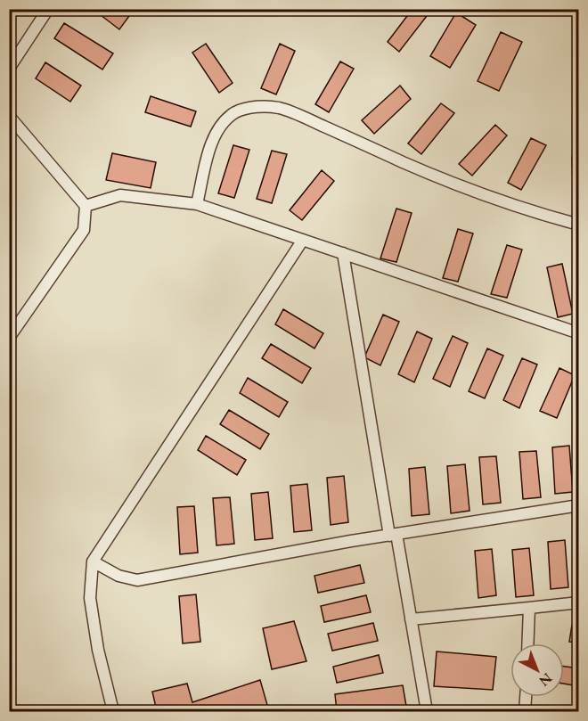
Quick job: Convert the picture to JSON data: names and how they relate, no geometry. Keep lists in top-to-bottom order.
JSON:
{
  "north": "bottom right"
}
